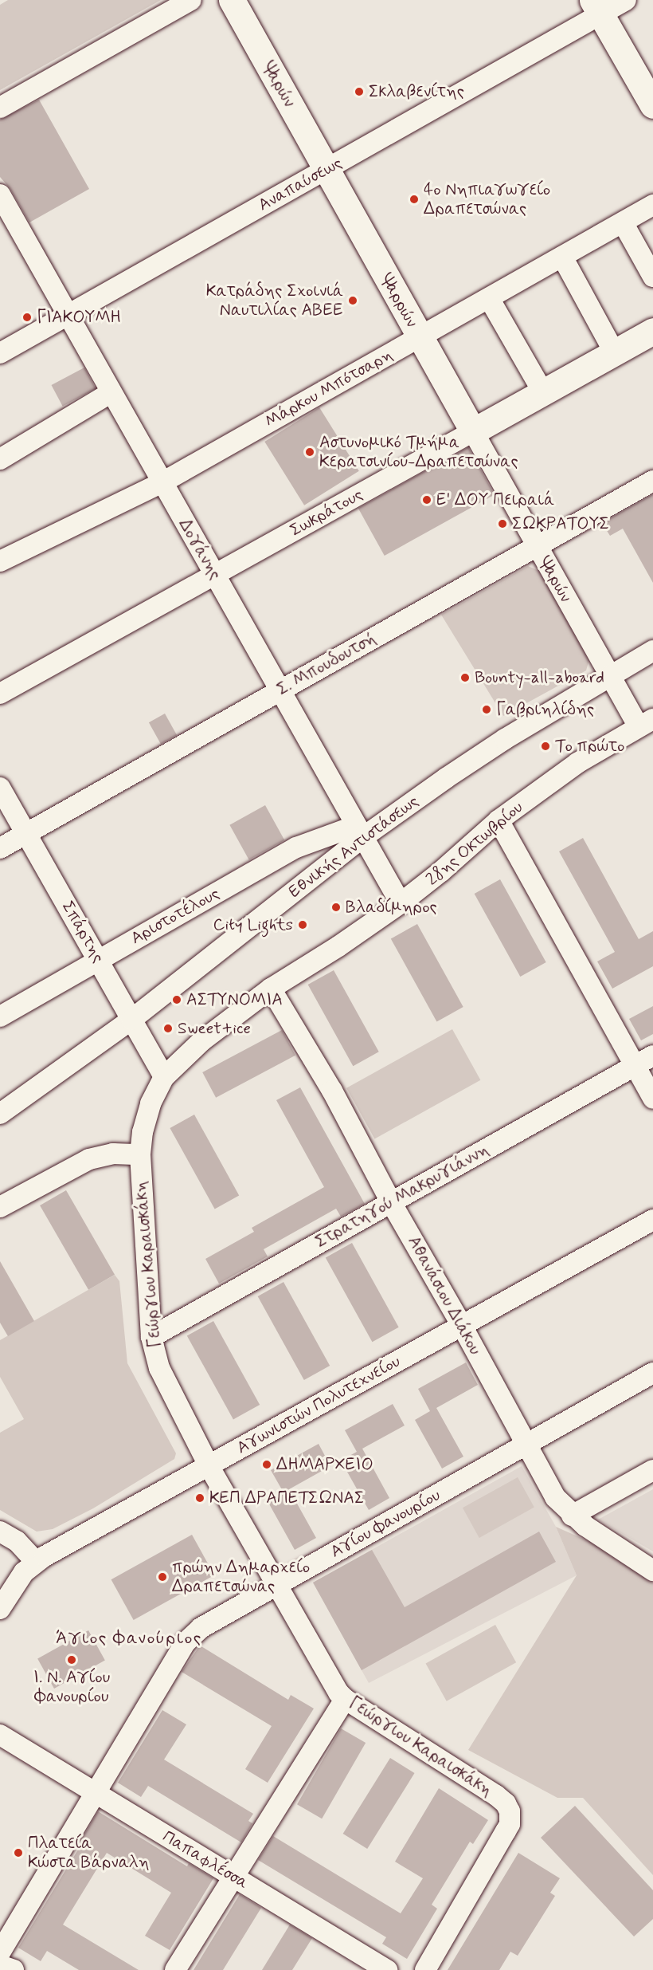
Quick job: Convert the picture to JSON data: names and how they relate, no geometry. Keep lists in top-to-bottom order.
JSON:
{
  "streets": {
    "main road": ["Ψαρών", "Ψαρρών", "Σωκράτους"],
    "street": [
      "Αναπαύσεως",
      "Μάρκου Μπότσαρη",
      "Δογάνης",
      "Σ. Μπουδουτσή",
      "28ης Οκτωβρίου",
      "Εθνικής Αντιστάσεως",
      "Αριστοτέλους",
      "Σπάρτης",
      "Στρατηγού Μακρυγιάννη",
      "Γεώργιου Καραισκάκη",
      "Αθανάσιου Διάκου",
      "Αγωνιστών Πολυτεχνείου",
      "Αγίου Φανουρίου",
      "Παπαφλέσσα"
    ]
  },
  "crossings": [
    ["Ψαρών", "Αναπαύσεως"],
    ["Ψαρών", "Ψαρρών"],
    ["Ψαρών", "Σωκράτους"],
    ["Ψαρών", "Σ. Μπουδουτσή"],
    ["Ψαρών", "28ης Οκτωβρίου"],
    ["Ψαρών", "Εθνικής Αντιστάσεως"],
    ["Αναπαύσεως", "Ψαρρών"],
    ["Αναπαύσεως", "Δογάνης"],
    ["Ψαρρών", "Μάρκου Μπότσαρη"],
    ["Ψαρρών", "Σωκράτους"],
    ["Μάρκου Μπότσαρη", "Δογάνης"],
    ["Σωκράτους", "Δογάνης"],
    ["Δογάνης", "Σ. Μπουδουτσή"],
    ["Δογάνης", "28ης Οκτωβρίου"],
    ["Δογάνης", "Εθνικής Αντιστάσεως"],
    ["Δογάνης", "Αριστοτέλους"],
    ["Σ. Μπουδουτσή", "Σπάρτης"],
    ["28ης Οκτωβρίου", "Σπάρτης"],
    ["28ης Οκτωβρίου", "Γεώργιου Καραισκάκη"],
    ["28ης Οκτωβρίου", "Αθανάσιου Διάκου"],
    ["Εθνικής Αντιστάσεως", "Αριστοτέλους"],
    ["Εθνικής Αντιστάσεως", "Σπάρτης"],
    ["Αριστοτέλους", "Σπάρτης"],
    ["Σπάρτης", "Γεώργιου Καραισκάκη"],
    ["Στρατηγού Μακρυγιάννη", "Γεώργιου Καραισκάκη"],
    ["Στρατηγού Μακρυγιάννη", "Αθανάσιου Διάκου"],
    ["Γεώργιου Καραισκάκη", "Αγωνιστών Πολυτεχνείου"],
    ["Γεώργιου Καραισκάκη", "Αγίου Φανουρίου"],
    ["Αθανάσιου Διάκου", "Αγωνιστών Πολυτεχνείου"],
    ["Αθανάσιου Διάκου", "Αγίου Φανουρίου"],
    ["Αγίου Φανουρίου", "Παπαφλέσσα"]
  ],
  "districts": ["Άγιος Φανούριος"],
  "places": [
    "Σκλαβενίτης",
    "4ο Νηπιαγωγείο Δραπετσώνας",
    "Κατράδης Σχοινιά Ναυτιλίας ΑΒΕΕ",
    "ΓΙΑΚΟΥΜΗ",
    "Αστυνομικό Τμήμα Κερατσινίου-Δραπετσώνας",
    "Ε' ΔΟΥ Πειραιά",
    "ΣΩΚΡΑΤΟΥΣ",
    "Bounty-all-aboard",
    "Γαβριηλίδης",
    "Το πρώτο",
    "Βλαδίμηρος",
    "City Lights",
    "ΑΣΤΥΝΟΜΙΑ",
    "Sweet+ice",
    "ΔΗΜΑΡΧΕΙΟ",
    "ΚΕΠ ΔΡΑΠΕΤΣΩΝΑΣ",
    "πρώην Δημαρχείο Δραπετσώνας",
    "Ι. Ν. Αγίου Φανουρίου",
    "Πλατεία Κώστα Βάρναλη"
  ]
}
